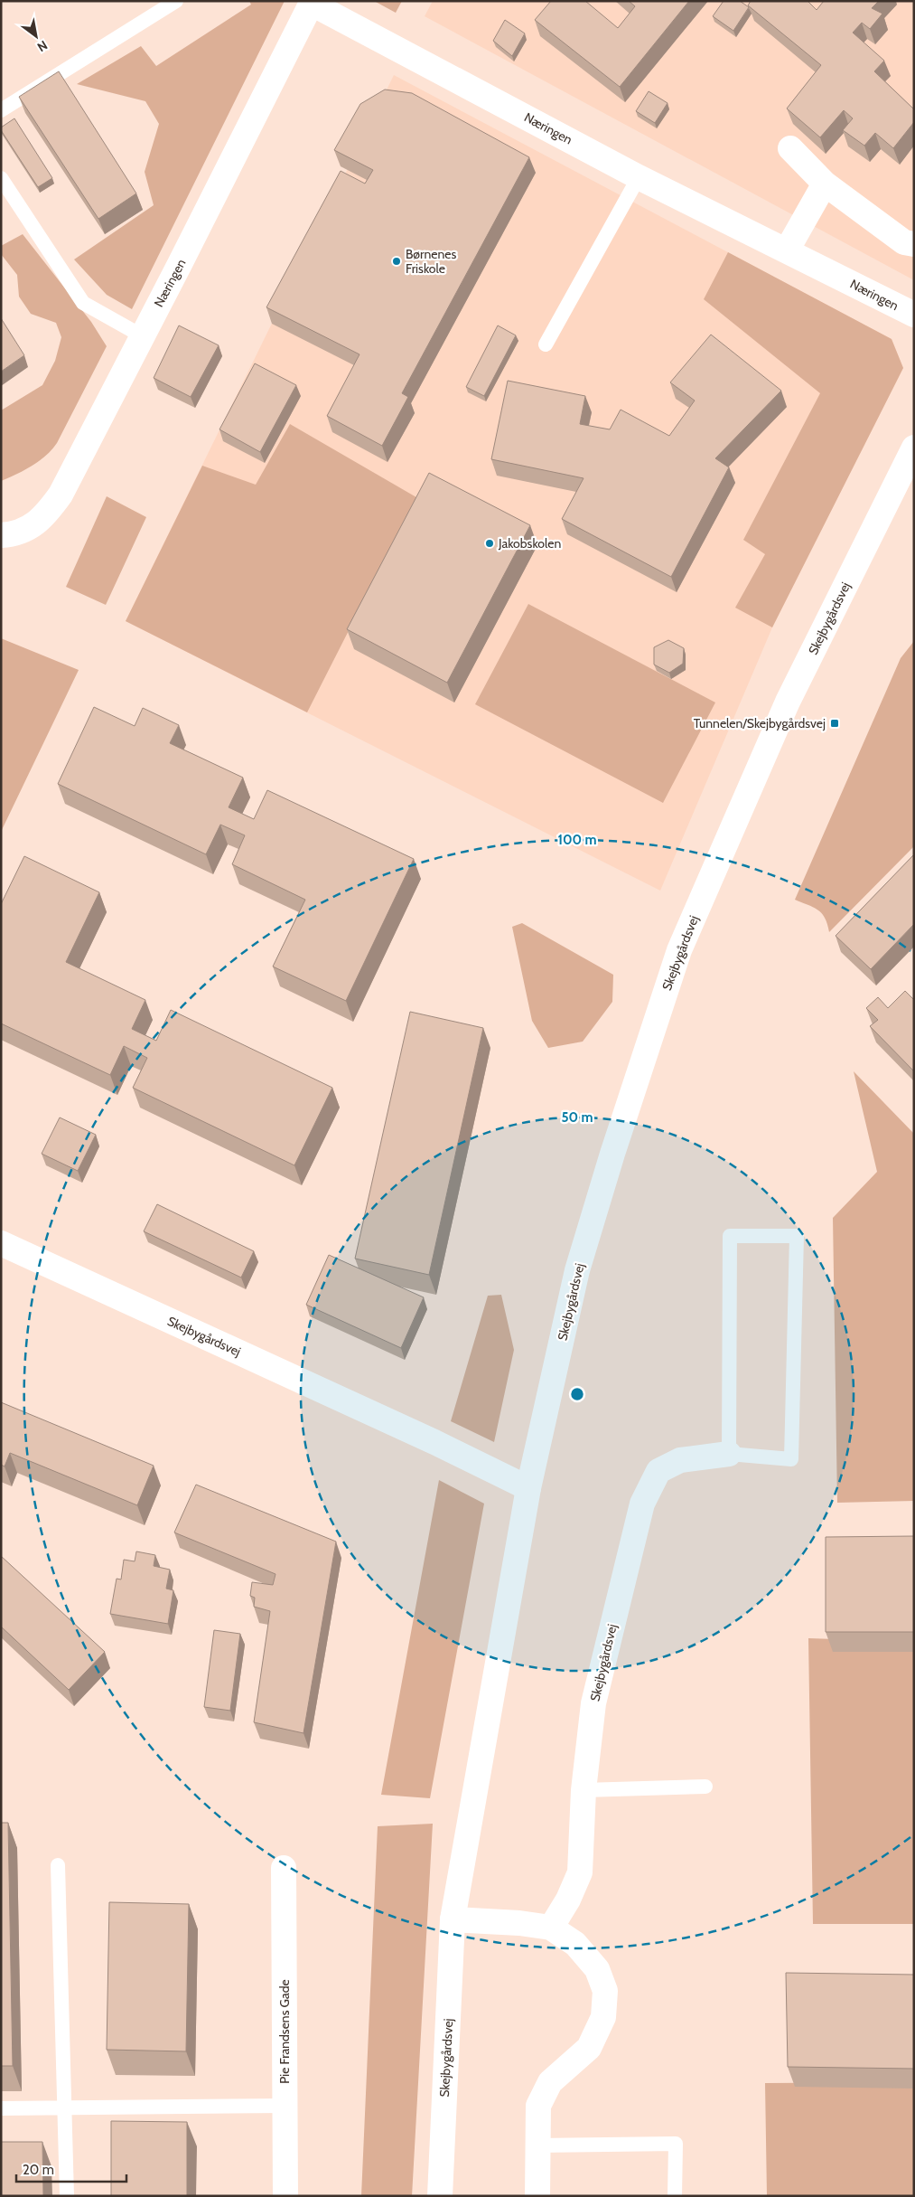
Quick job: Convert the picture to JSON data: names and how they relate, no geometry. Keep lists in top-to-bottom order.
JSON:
{
  "streets": {
    "street": ["Næringen", "Skejbygårdsvej", "Pie Frandsens Gade"]
  },
  "places": {
    "other": ["Børnenes Friskole", "Jakobskolen"],
    "transit": ["Tunnelen/Skejbygårdsvej"]
  },
  "scale_bar": "20 m",
  "north": "bottom right",
  "rings": ["100 m", "50 m"]
}
